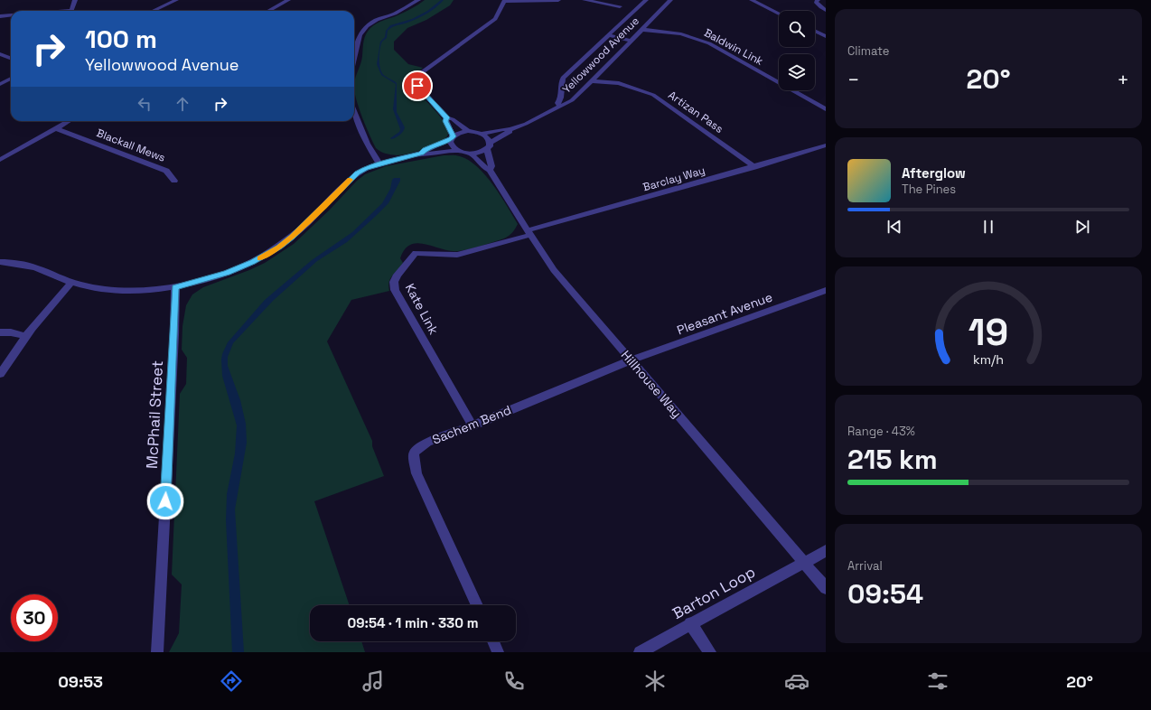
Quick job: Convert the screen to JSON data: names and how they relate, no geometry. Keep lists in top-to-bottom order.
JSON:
{
  "streets": {
    "street": [
      "Baldwin Link",
      "Yellowwood Avenue",
      "Artizan Pass",
      "Blackall Mews",
      "Barclay Way",
      "Kate Link",
      "Pleasant Avenue",
      "Hillhouse Way",
      "McPhail Street",
      "Sachem Bend",
      "Barton Loop"
    ]
  },
  "crossings": [
    ["Baldwin Link", "Yellowwood Avenue"],
    ["Yellowwood Avenue", "Artizan Pass"],
    ["Yellowwood Avenue", "Hillhouse Way"],
    ["Artizan Pass", "Barclay Way"],
    ["Barclay Way", "Kate Link"],
    ["Barclay Way", "Hillhouse Way"],
    ["Kate Link", "Hillhouse Way"],
    ["Kate Link", "Sachem Bend"],
    ["Pleasant Avenue", "Hillhouse Way"],
    ["Pleasant Avenue", "Sachem Bend"],
    ["Hillhouse Way", "Sachem Bend"],
    ["Hillhouse Way", "Barton Loop"]
  ],
  "page": {
    "tile": [
      "Climate",
      ["Range · 43%", "215 km"],
      ["Arrival", "09:54"]
    ],
    "turn": ["100 m", "Yellowwood Avenue"],
    "heat": ["−", "20°", "+"],
    "song": ["Afterglow", "The Pines"],
    "limit": "30",
    "trip": "09:54 · 1 min · 330 m",
    "tabs": ["09:53", "20°"],
    "gauge": ["19", "km/h"]
  }
}
